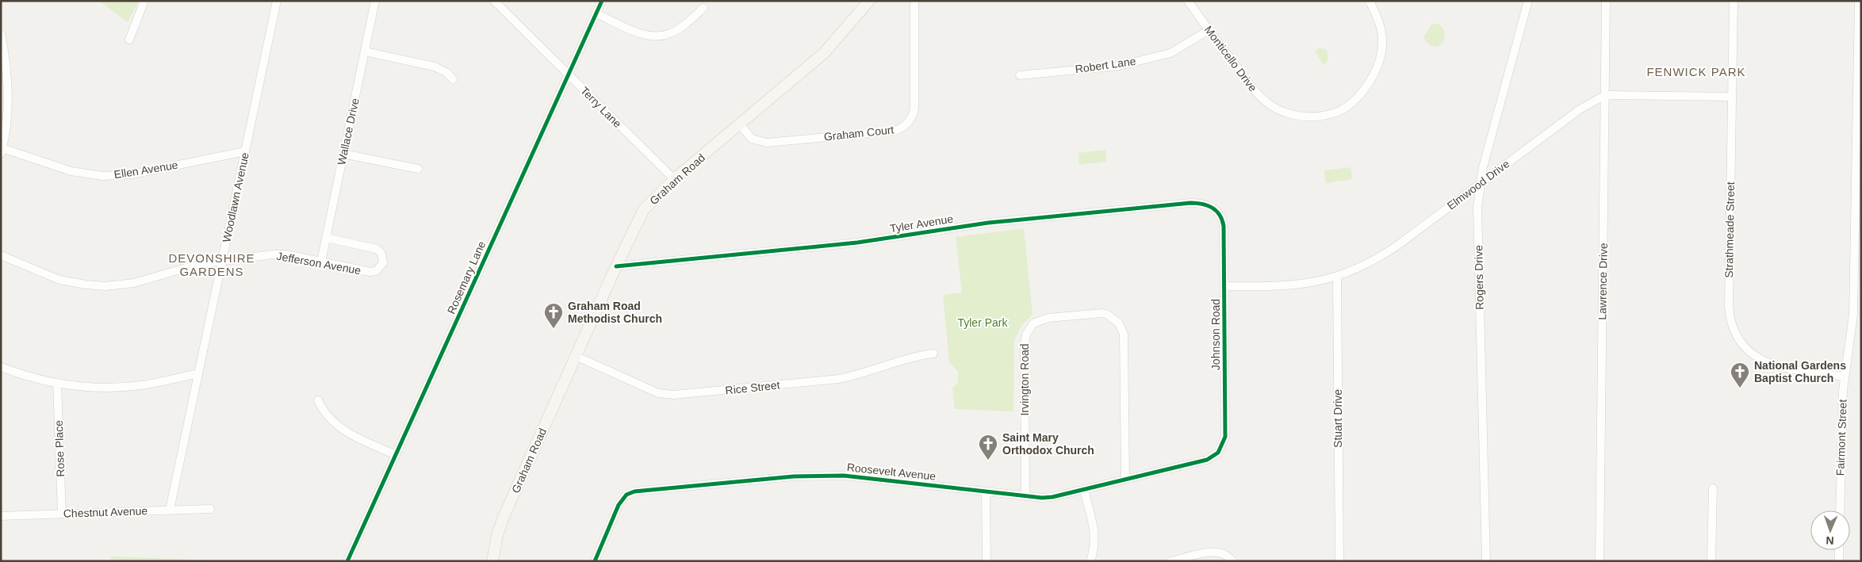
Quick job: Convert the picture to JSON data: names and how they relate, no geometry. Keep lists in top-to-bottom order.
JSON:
{
  "streets": {
    "street": [
      "Monticello Drive",
      "Robert Lane",
      "Terry Lane",
      "Wallace Drive",
      "Graham Court",
      "Ellen Avenue",
      "Graham Road",
      "Elmwood Drive",
      "Woodlawn Avenue",
      "Tyler Avenue",
      "Strathmeade Street",
      "Jefferson Avenue",
      "Rosemary Lane",
      "Rogers Drive",
      "Lawrence Drive",
      "Johnson Road",
      "Irvington Road",
      "Rice Street",
      "Stuart Drive",
      "Fairmont Street",
      "Rose Place",
      "Roosevelt Avenue",
      "Chestnut Avenue"
    ]
  },
  "crossings": [
    ["Monticello Drive", "Robert Lane"],
    ["Terry Lane", "Graham Road"],
    ["Terry Lane", "Rosemary Lane"],
    ["Wallace Drive", "Jefferson Avenue"],
    ["Graham Court", "Graham Road"],
    ["Ellen Avenue", "Woodlawn Avenue"],
    ["Graham Road", "Tyler Avenue"],
    ["Graham Road", "Rice Street"],
    ["Elmwood Drive", "Rogers Drive"],
    ["Elmwood Drive", "Lawrence Drive"],
    ["Elmwood Drive", "Johnson Road"],
    ["Elmwood Drive", "Stuart Drive"],
    ["Woodlawn Avenue", "Jefferson Avenue"],
    ["Woodlawn Avenue", "Chestnut Avenue"],
    ["Tyler Avenue", "Johnson Road"],
    ["Strathmeade Street", "Fairmont Street"],
    ["Johnson Road", "Roosevelt Avenue"],
    ["Irvington Road", "Roosevelt Avenue"],
    ["Rose Place", "Chestnut Avenue"]
  ],
  "districts": ["FENWICK PARK", "DEVONSHIRE GARDENS"],
  "parks": ["Tyler Park"],
  "places": {
    "church": ["Graham Road Methodist Church", "National Gardens Baptist Church", "Saint Mary Orthodox Church"]
  },
  "north": "bottom"
}
